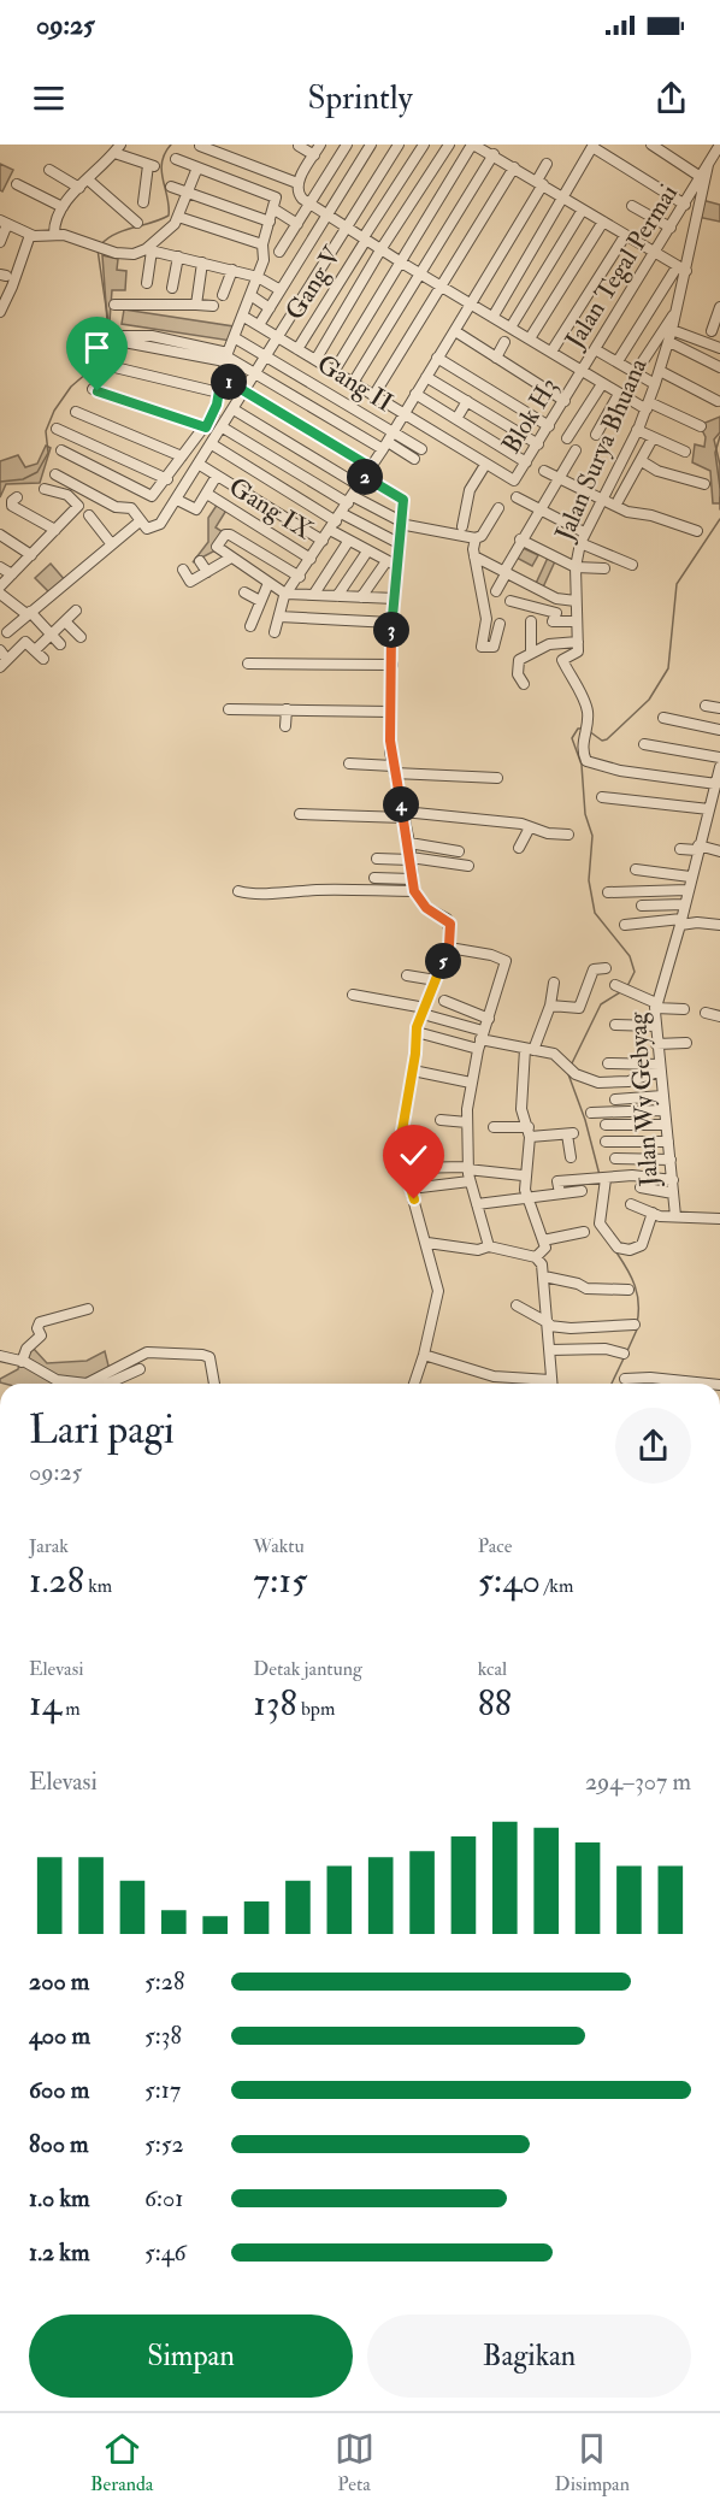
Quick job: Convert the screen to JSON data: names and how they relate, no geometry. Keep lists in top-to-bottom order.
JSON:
{
  "streets": {
    "street": [
      "Jalan Tegal Permai",
      "Gang V",
      "Gang II",
      "Blok H3",
      "Jalan Surya Bhuana",
      "Gang IX",
      "Jalan Wy Gebyag"
    ]
  },
  "crossings": [
    ["Jalan Tegal Permai", "Blok H3"],
    ["Jalan Tegal Permai", "Jalan Surya Bhuana"]
  ],
  "page": {
    "status": "09:25",
    "header": "Sprintly",
    "pins": [
      "1",
      "2",
      "3",
      "4",
      "5"
    ],
    "heading": ["Lari pagi", "09:25"],
    "stats": [
      ["Jarak", "1.28 km"],
      ["Waktu", "7:15"],
      ["Pace", "5:40 /km"],
      ["Elevasi", "14 m"],
      ["Detak jantung", "138 bpm"],
      ["kcal", "88"]
    ],
    "chart": ["Elevasi", "294–307 m"],
    "list": [
      {
        "name": "200 m",
        "note": "5:28"
      },
      {
        "name": "400 m",
        "note": "5:38"
      },
      {
        "name": "600 m",
        "note": "5:17"
      },
      {
        "name": "800 m",
        "note": "5:52"
      },
      {
        "name": "1.0 km",
        "note": "6:01"
      },
      {
        "name": "1.2 km",
        "note": "5:46"
      }
    ],
    "buttons": ["Simpan", "Bagikan"],
    "tabs": ["Beranda", "Peta", "Disimpan"]
  }
}
